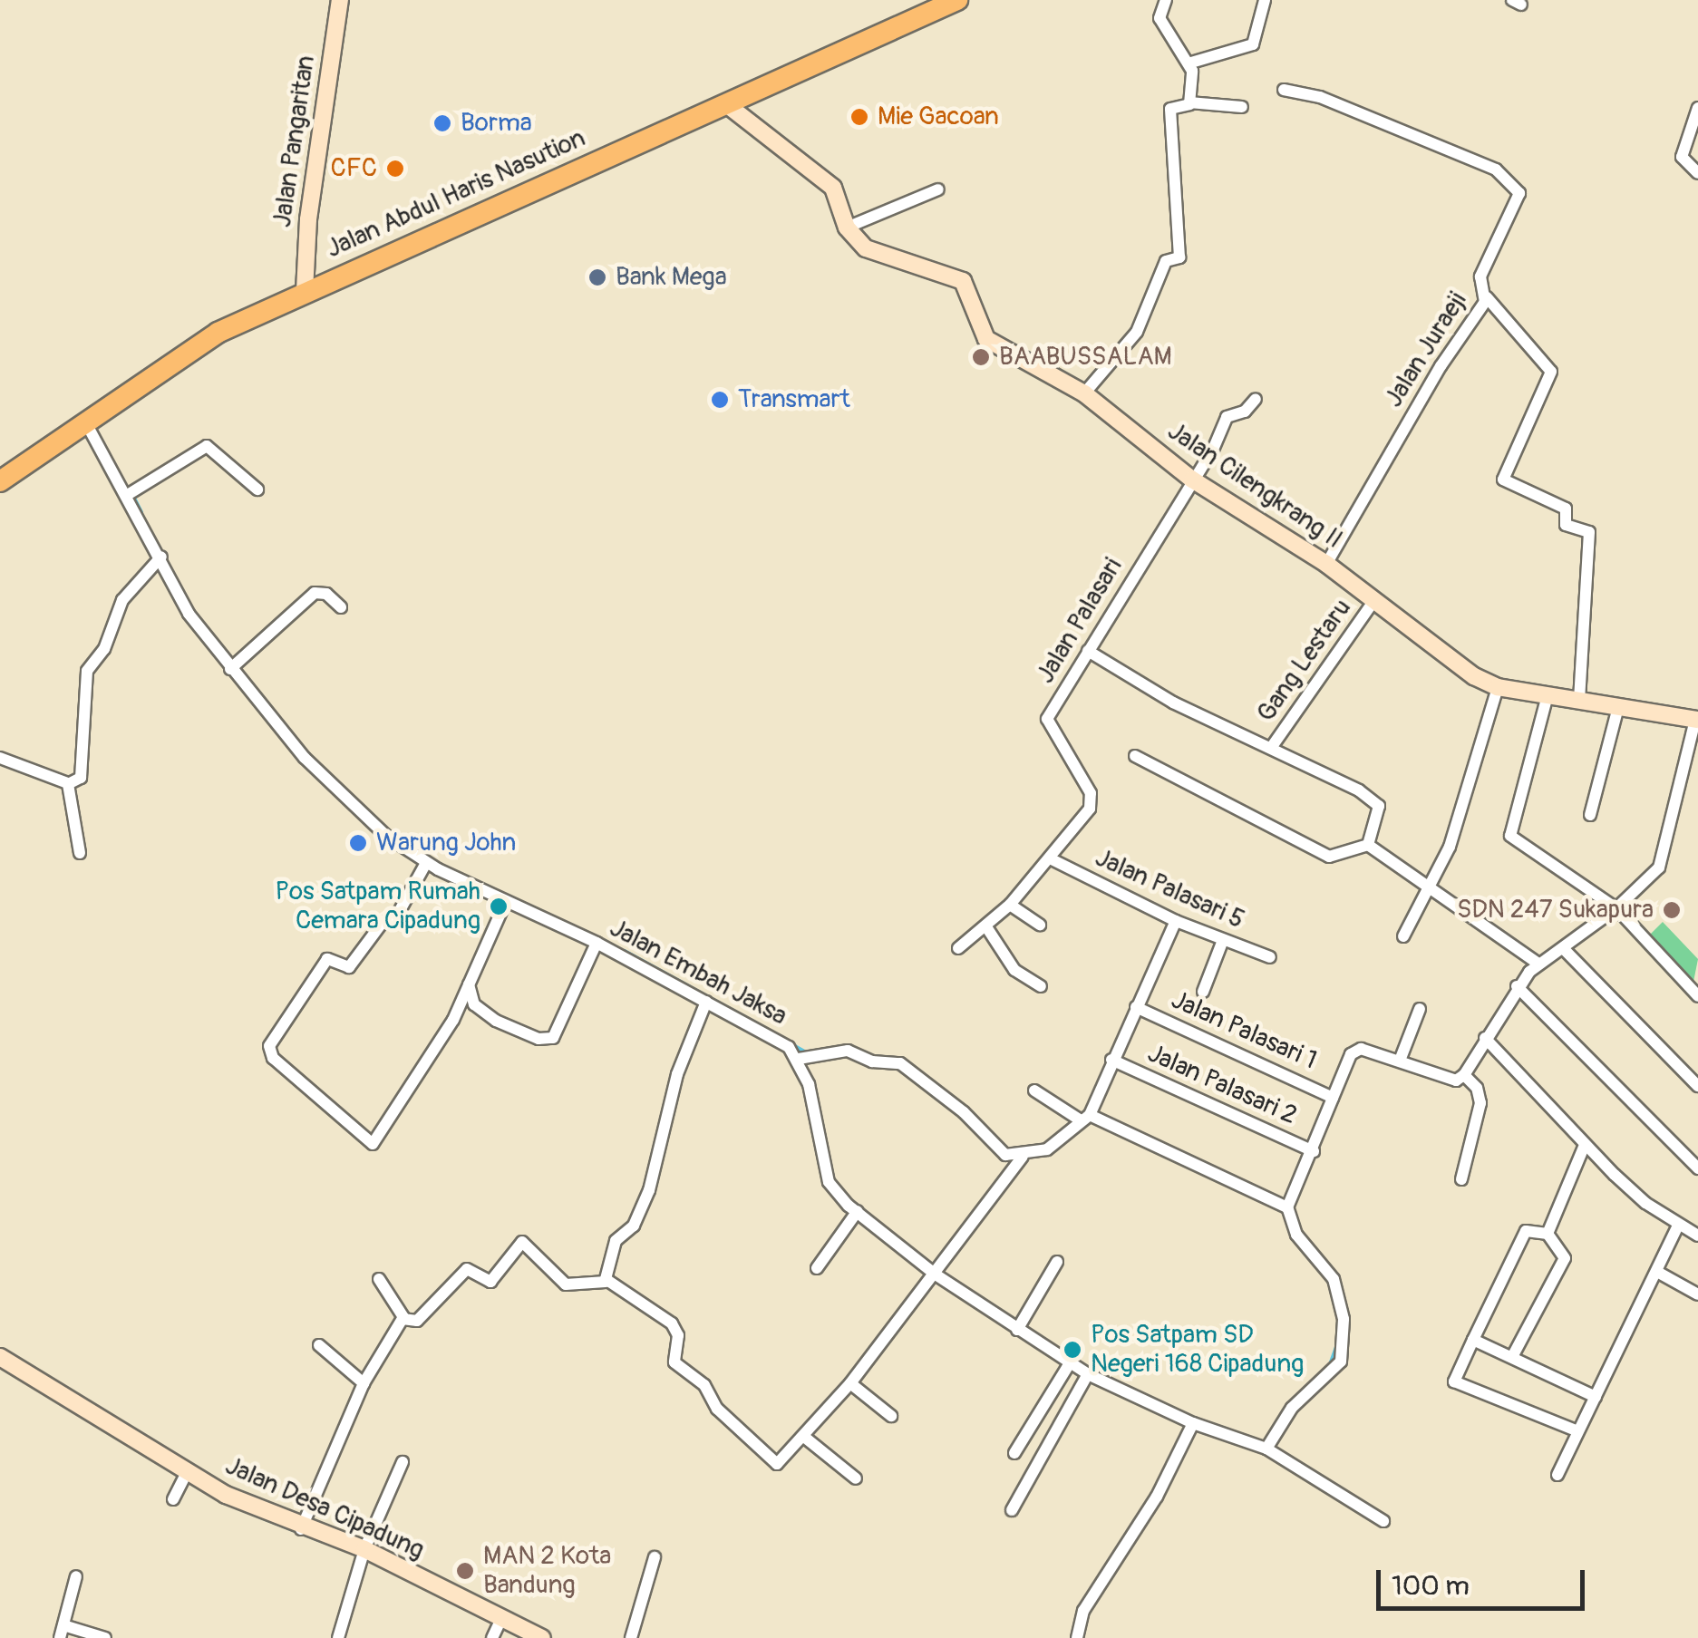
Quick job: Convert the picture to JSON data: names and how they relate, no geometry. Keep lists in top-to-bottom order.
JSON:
{
  "streets": {
    "highway": ["Jalan Abdul Haris Nasution"],
    "street": [
      "Jalan Pangaritan",
      "Jalan Juraeji",
      "Jalan Cilengkrang II",
      "Jalan Palasari",
      "Gang Lestaru",
      "Jalan Palasari 5",
      "Jalan Embah Jaksa",
      "Jalan Palasari 1",
      "Jalan Palasari 2",
      "Jalan Desa Cipadung"
    ]
  },
  "crossings": [
    ["Jalan Pangaritan", "Jalan Abdul Haris Nasution"],
    ["Jalan Abdul Haris Nasution", "Jalan Embah Jaksa"],
    ["Jalan Juraeji", "Jalan Cilengkrang II"],
    ["Jalan Cilengkrang II", "Jalan Palasari"],
    ["Jalan Cilengkrang II", "Gang Lestaru"],
    ["Jalan Palasari", "Jalan Palasari 5"]
  ],
  "places": [
    "Mie Gacoan",
    "Borma",
    "CFC",
    "Bank Mega",
    "BAABUSSALAM",
    "Transmart",
    "Warung John",
    "Pos Satpam Rumah Cemara Cipadung",
    "SDN 247 Sukapura",
    "Pos Satpam SD Negeri 168 Cipadung",
    "MAN 2 Kota Bandung"
  ],
  "scale_bar": "100 m"
}
